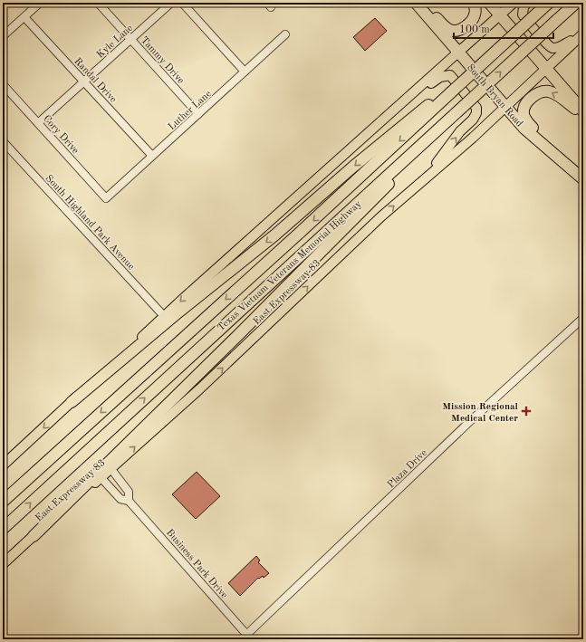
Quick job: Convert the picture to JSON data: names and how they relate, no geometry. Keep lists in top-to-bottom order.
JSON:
{
  "streets": {
    "highway": ["South Bryan Road", "Texas Vietnam Veterans Memorial Highway"],
    "main road": ["East Expressway 83"],
    "street": [
      "Kyle Lane",
      "Tammy Drive",
      "Randal Drive",
      "Luther Lane",
      "Cory Drive",
      "South Highland Park Avenue",
      "Plaza Drive",
      "Business Park Drive"
    ]
  },
  "crossings": [
    ["Kyle Lane", "Tammy Drive"],
    ["Kyle Lane", "Randal Drive"],
    ["Kyle Lane", "Cory Drive"],
    ["Tammy Drive", "Luther Lane"],
    ["Randal Drive", "Luther Lane"],
    ["South Bryan Road", "East Expressway 83"],
    ["Luther Lane", "Cory Drive"],
    ["East Expressway 83", "Business Park Drive"],
    ["Plaza Drive", "Business Park Drive"]
  ],
  "places": {
    "health": ["Mission Regional Medical Center"]
  },
  "scale_bar": "100 m"
}
